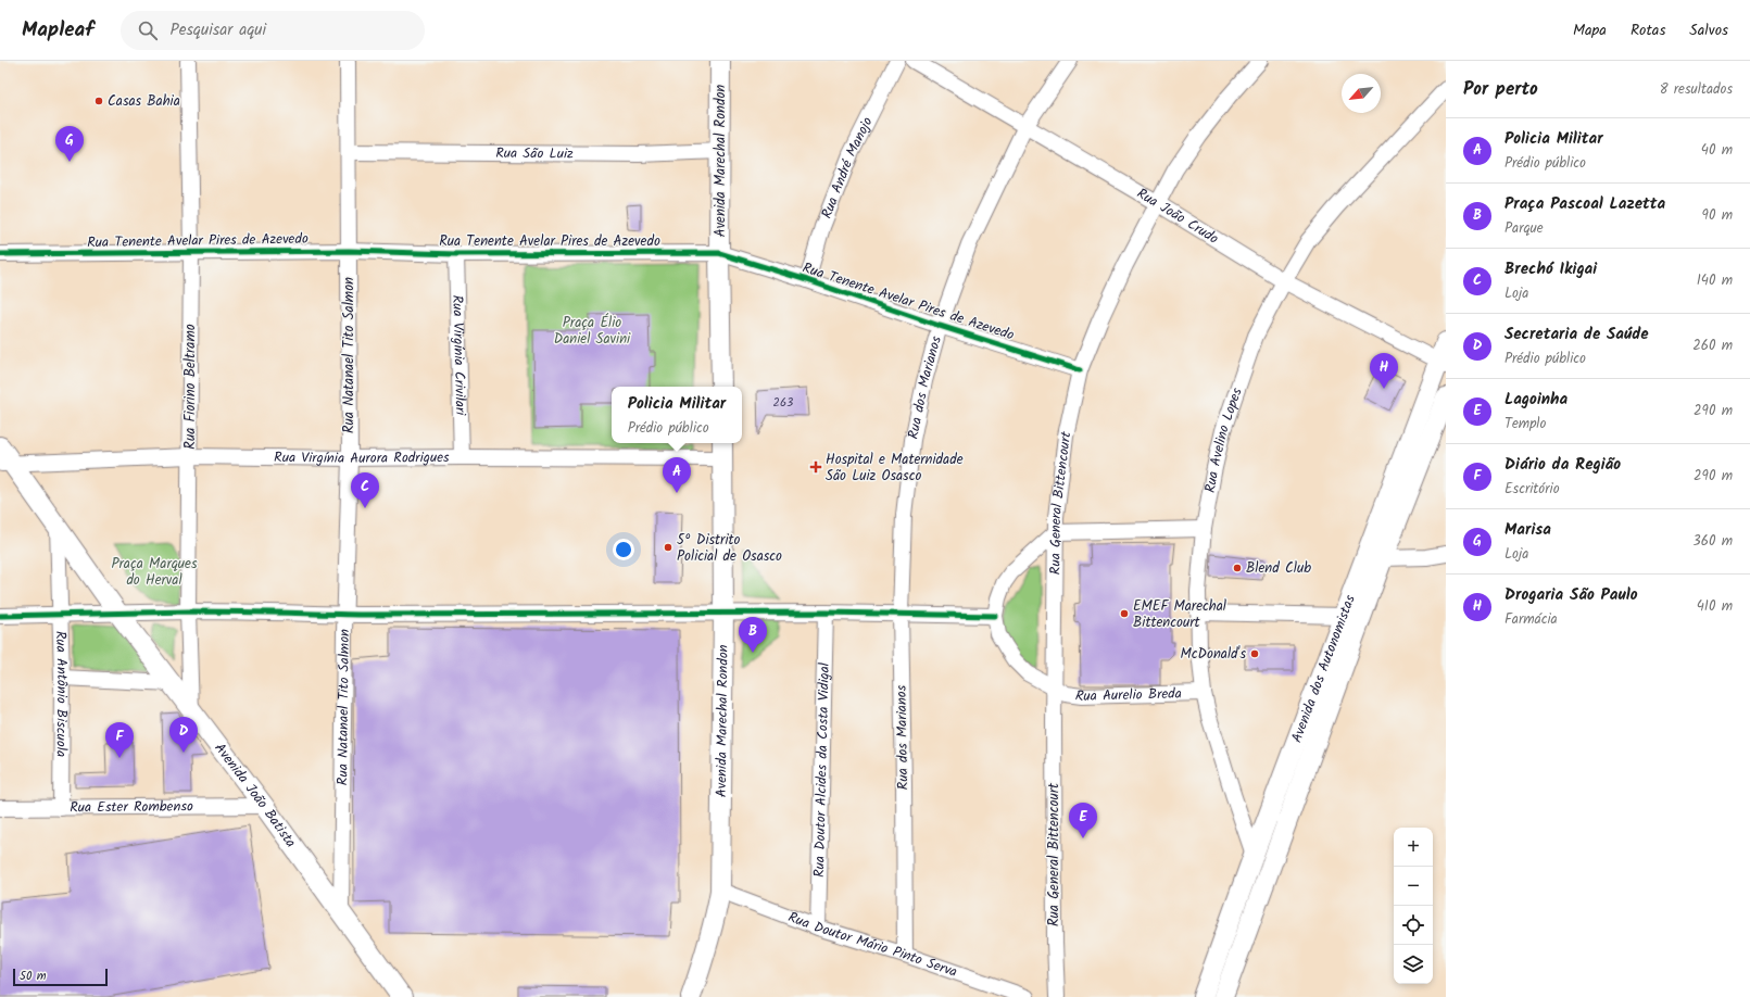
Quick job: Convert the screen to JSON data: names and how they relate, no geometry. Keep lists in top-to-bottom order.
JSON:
{
  "streets": {
    "main road": ["Avenida Marechal Rondon", "Avenida dos Autonomistas", "Avenida João Batista"],
    "street": [
      "Rua São Luiz",
      "Rua André Manojo",
      "Rua João Crudo",
      "Rua Tenente Avelar Pires de Azevedo",
      "Rua Natanael Tito Salmon",
      "Rua Virgínia Crivilari",
      "Rua Fiorino Beltramo",
      "Rua dos Marianos",
      "Rua Avelino Lopes",
      "Rua Virgínia Aurora Rodrigues",
      "Rua General Bittencourt",
      "Rua Antônio Biscuola",
      "Rua Aurelio Breda",
      "Rua Doutor Alcides da Costa Vidigal",
      "Rua Ester Rombenso",
      "Rua Doutor Mário Pinto Serva"
    ]
  },
  "crossings": [
    ["Rua São Luiz", "Avenida Marechal Rondon"],
    ["Rua São Luiz", "Rua Natanael Tito Salmon"],
    ["Avenida Marechal Rondon", "Rua Tenente Avelar Pires de Azevedo"],
    ["Avenida Marechal Rondon", "Rua Virgínia Aurora Rodrigues"],
    ["Avenida Marechal Rondon", "Rua Doutor Mário Pinto Serva"],
    ["Rua André Manojo", "Rua Tenente Avelar Pires de Azevedo"],
    ["Rua João Crudo", "Rua dos Marianos"],
    ["Rua João Crudo", "Rua Avelino Lopes"],
    ["Rua João Crudo", "Rua General Bittencourt"],
    ["Rua João Crudo", "Avenida dos Autonomistas"],
    ["Rua Tenente Avelar Pires de Azevedo", "Rua Natanael Tito Salmon"],
    ["Rua Tenente Avelar Pires de Azevedo", "Rua Virgínia Crivilari"],
    ["Rua Tenente Avelar Pires de Azevedo", "Rua Fiorino Beltramo"],
    ["Rua Tenente Avelar Pires de Azevedo", "Rua dos Marianos"],
    ["Rua Tenente Avelar Pires de Azevedo", "Rua General Bittencourt"],
    ["Rua Natanael Tito Salmon", "Rua Virgínia Aurora Rodrigues"],
    ["Rua Natanael Tito Salmon", "Avenida João Batista"],
    ["Rua Virgínia Crivilari", "Rua Virgínia Aurora Rodrigues"],
    ["Rua Fiorino Beltramo", "Rua Virgínia Aurora Rodrigues"],
    ["Rua Fiorino Beltramo", "Avenida João Batista"],
    ["Rua dos Marianos", "Rua Doutor Mário Pinto Serva"],
    ["Rua Avelino Lopes", "Avenida dos Autonomistas"],
    ["Rua Avelino Lopes", "Rua Aurelio Breda"],
    ["Rua Virgínia Aurora Rodrigues", "Avenida João Batista"],
    ["Rua General Bittencourt", "Rua Aurelio Breda"],
    ["Rua Antônio Biscuola", "Avenida João Batista"],
    ["Rua Antônio Biscuola", "Rua Ester Rombenso"],
    ["Rua Doutor Alcides da Costa Vidigal", "Rua Doutor Mário Pinto Serva"],
    ["Avenida João Batista", "Rua Ester Rombenso"]
  ],
  "parks": ["Praça Élio Daniel Savini", "Praça Marques do Herval"],
  "places": {
    "other": [
      "Casas Bahia",
      "5º Distrito Policial de Osasco",
      "Blend Club",
      "EMEF Marechal Bittencourt",
      "McDonald's"
    ],
    "health": ["Hospital e Maternidade São Luiz Osasco"]
  },
  "house_numbers": ["263"],
  "scale_bar": "50 m",
  "north": "bottom left",
  "page": {
    "header": "Mapleaf",
    "search": "Pesquisar aqui",
    "nav": ["Mapa", "Rotas", "Salvos"],
    "heading": ["Por perto", "8 resultados"],
    "list": [
      {
        "mark": "A",
        "name": "Policia Militar",
        "note": "Prédio público",
        "value": "40 m"
      },
      {
        "mark": "B",
        "name": "Praça Pascoal Lazetta",
        "note": "Parque",
        "value": "90 m"
      },
      {
        "mark": "C",
        "name": "Brechó Ikigai",
        "note": "Loja",
        "value": "140 m"
      },
      {
        "mark": "D",
        "name": "Secretaria de Saúde",
        "note": "Prédio público",
        "value": "260 m"
      },
      {
        "mark": "E",
        "name": "Lagoinha",
        "note": "Templo",
        "value": "290 m"
      },
      {
        "mark": "F",
        "name": "Diário da Região",
        "note": "Escritório",
        "value": "290 m"
      },
      {
        "mark": "G",
        "name": "Marisa",
        "note": "Loja",
        "value": "360 m"
      },
      {
        "mark": "H",
        "name": "Drogaria São Paulo",
        "note": "Farmácia",
        "value": "410 m"
      }
    ],
    "pins": [
      "G",
      "H",
      "A",
      "C",
      "B",
      "D",
      "F",
      "E"
    ],
    "popup": ["Policia Militar", "Prédio público"],
    "map_buttons": ["+", "−"],
    "scale": "50 m"
  }
}
